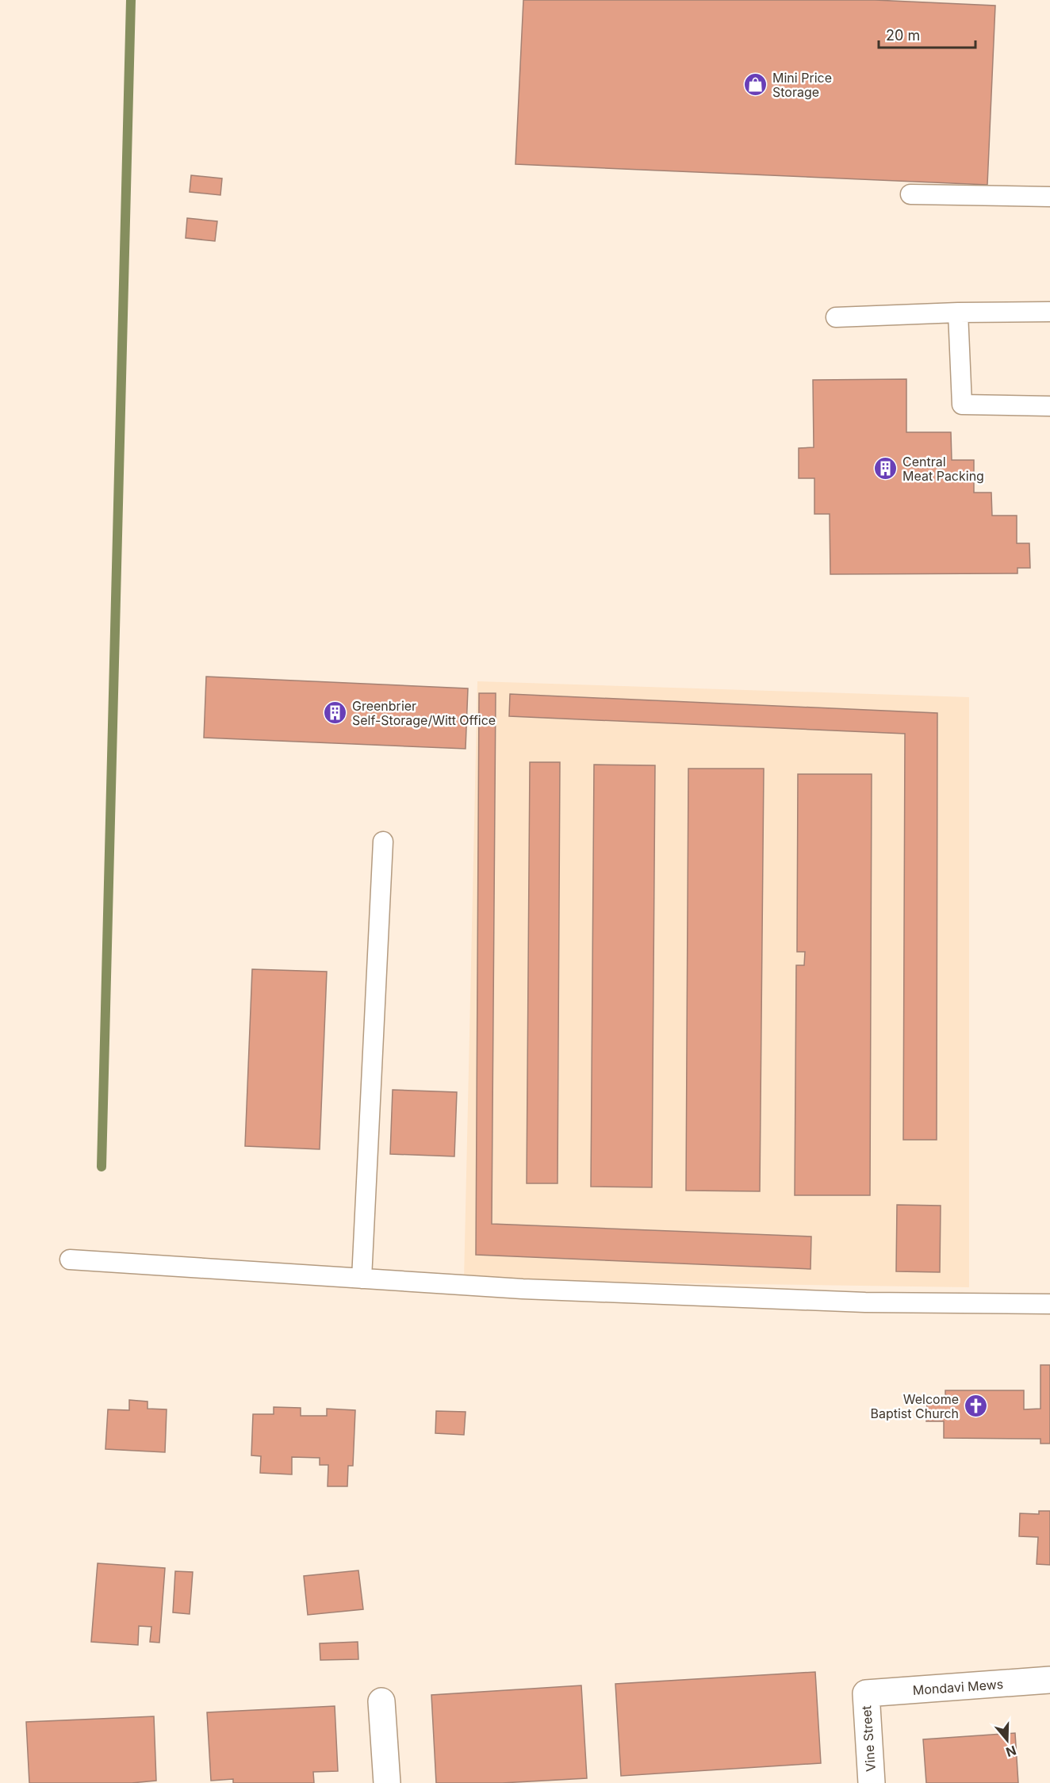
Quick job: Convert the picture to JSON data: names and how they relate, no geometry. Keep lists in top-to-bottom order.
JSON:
{
  "streets": {
    "street": ["Mondavi Mews", "Vine Street"]
  },
  "crossings": [
    ["Mondavi Mews", "Vine Street"]
  ],
  "places": {
    "shop": ["Mini Price Storage"],
    "building": ["Central Meat Packing", "Greenbrier Self-Storage/Witt Office"],
    "church": ["Welcome Baptist Church"]
  },
  "scale_bar": "20 m",
  "north": "bottom"
}
